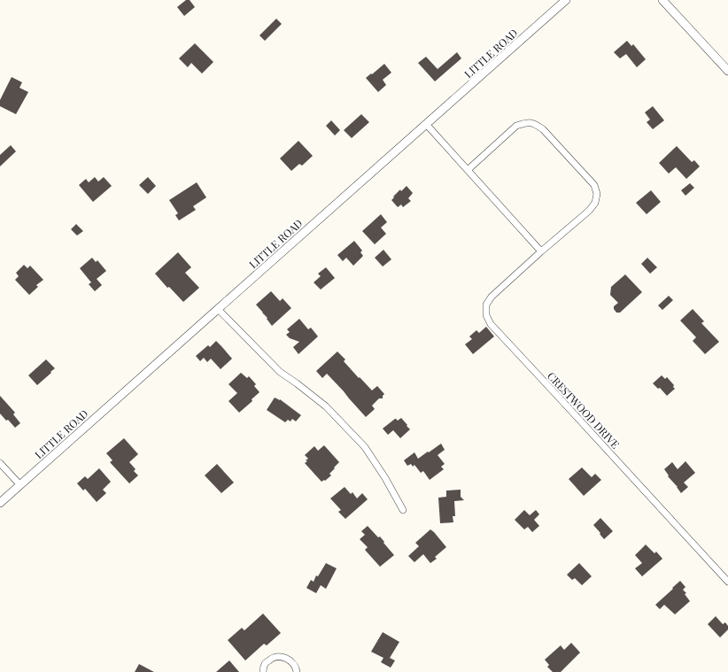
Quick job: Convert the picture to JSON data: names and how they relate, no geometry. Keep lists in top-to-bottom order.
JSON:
{
  "streets": {
    "street": ["LITTLE ROAD", "CRESTWOOD DRIVE"]
  }
}
